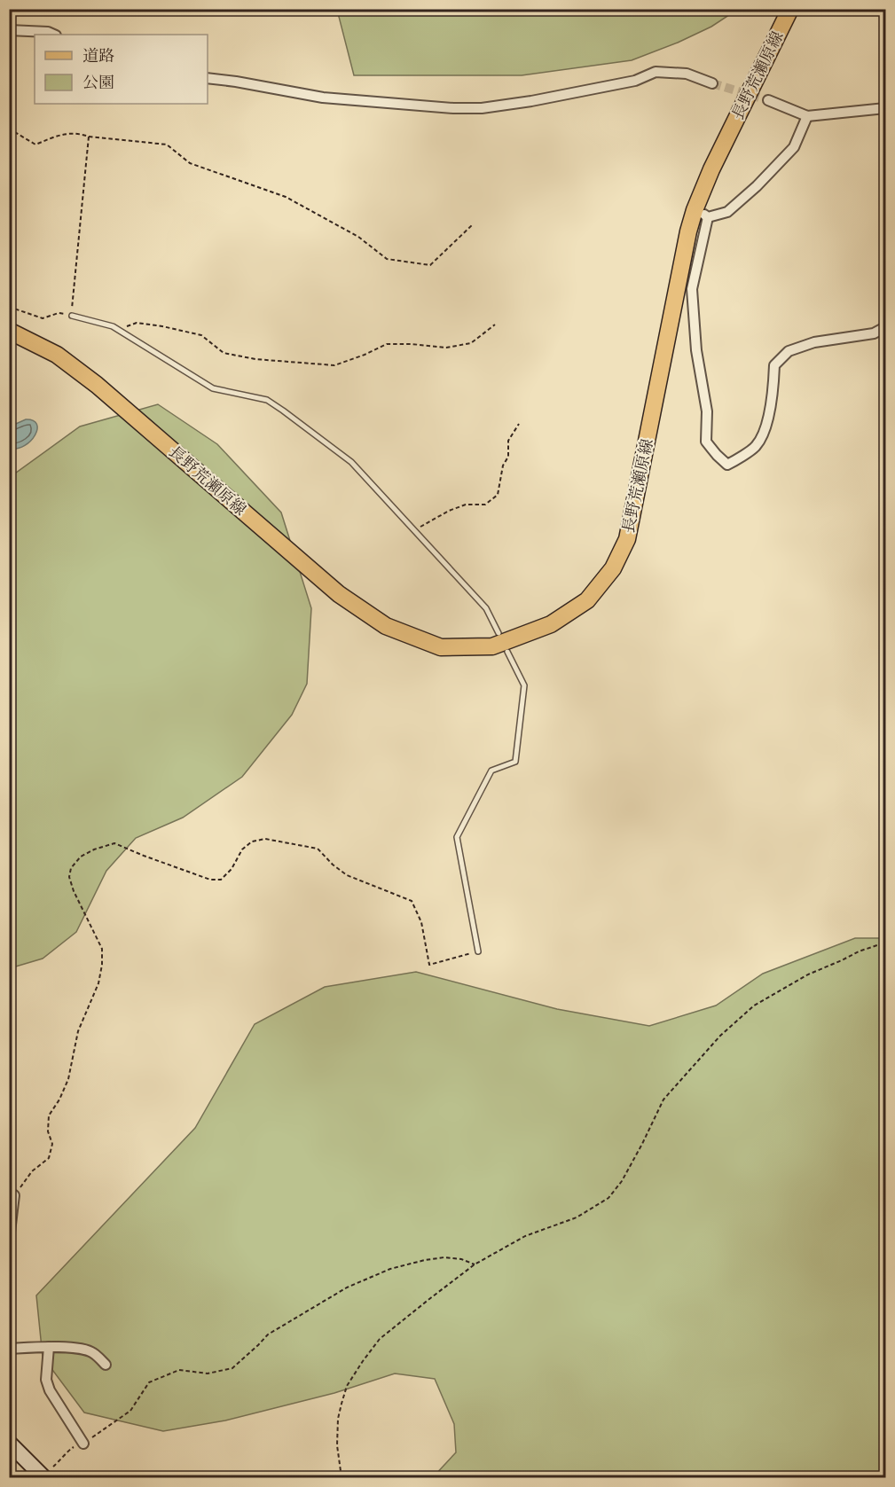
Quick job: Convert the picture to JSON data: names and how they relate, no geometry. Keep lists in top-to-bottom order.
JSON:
{
  "streets": {
    "main road": ["長野荒瀬原線"]
  },
  "legend": ["道路", "公園"]
}
